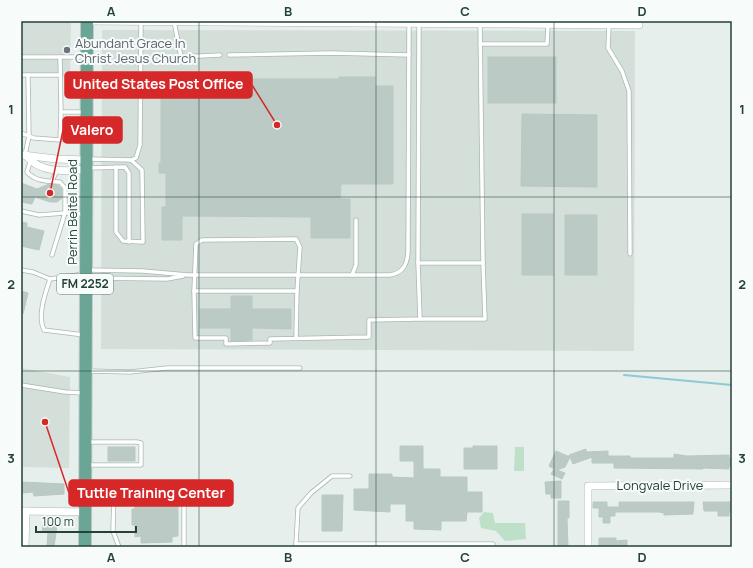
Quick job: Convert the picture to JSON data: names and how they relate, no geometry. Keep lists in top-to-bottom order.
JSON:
{
  "streets": {
    "main road": ["Perrin Beitel Road", "FM 2252"],
    "street": ["Longvale Drive"]
  },
  "places": [
    "Abundant Grace In Christ Jesus Church",
    "United States Post Office",
    "Valero",
    "Tuttle Training Center"
  ],
  "scale_bar": "100 m",
  "grid": {
    "columns": [
      "A",
      "B",
      "C",
      "D"
    ],
    "rows": ["1", "2", "3"]
  }
}
